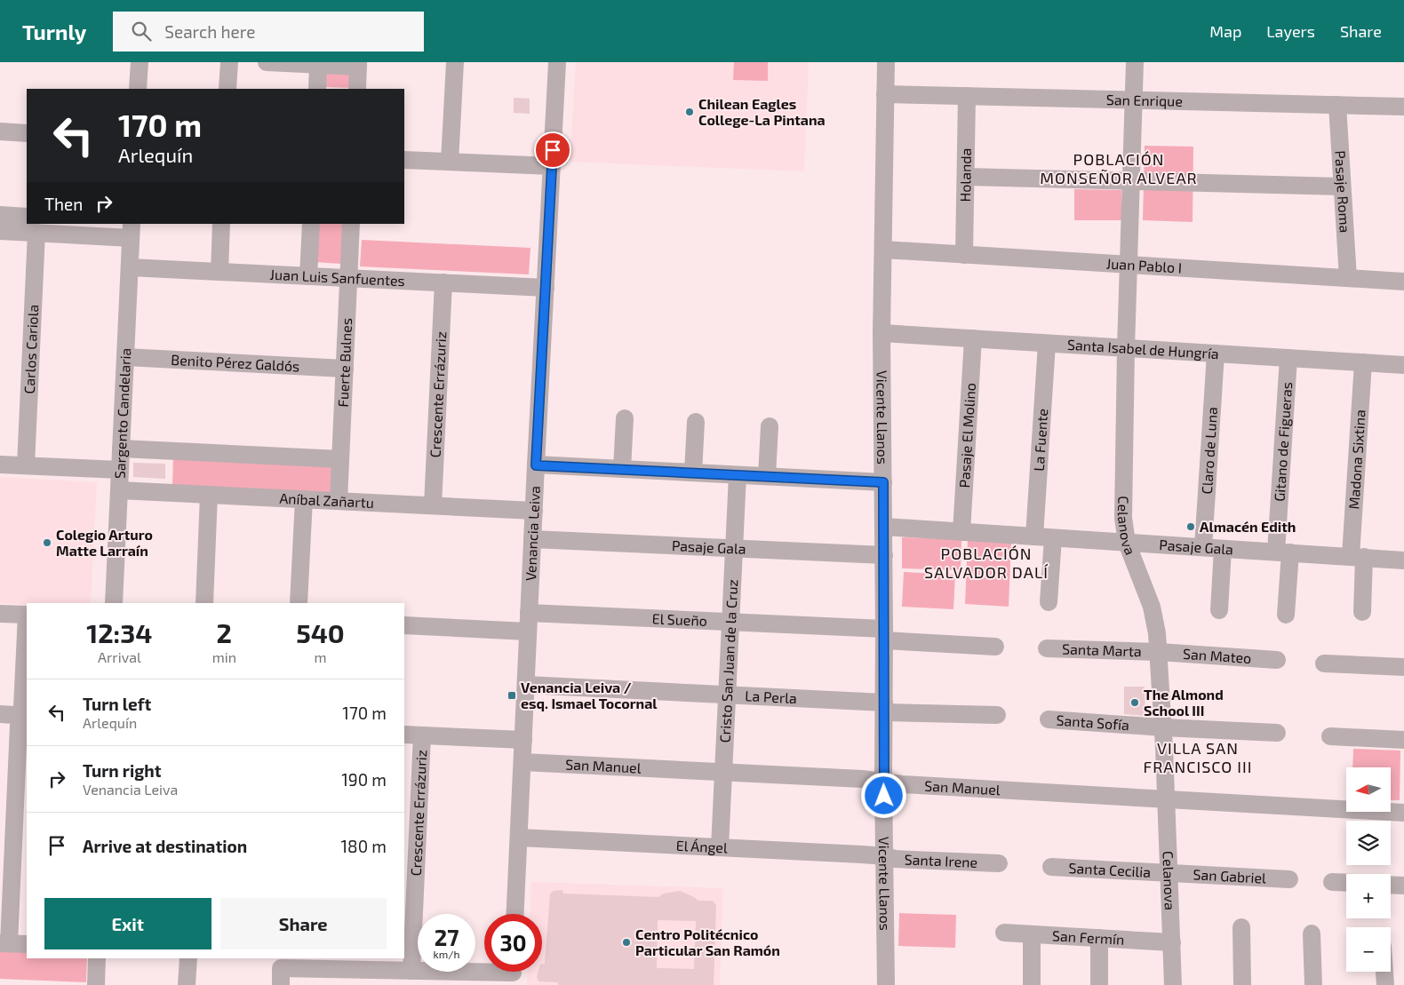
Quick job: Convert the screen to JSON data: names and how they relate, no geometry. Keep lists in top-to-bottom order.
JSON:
{
  "streets": {
    "street": [
      "San Enrique",
      "Holanda",
      "Pasaje Roma",
      "Juan Pablo I",
      "Juan Luis Sanfuentes",
      "Carlos Cariola",
      "Santa Isabel de Hungría",
      "Benito Pérez Galdós",
      "Fuerte Bulnes",
      "Crescente Errázuriz",
      "Sargento Candelaria",
      "Vicente Llanos",
      "Pasaje El Molino",
      "La Fuente",
      "Gitano de Figueras",
      "Claro de Luna",
      "Madona Sixtina",
      "Aníbal Zañartu",
      "Celanova",
      "Venancia Leiva",
      "Pasaje Gala",
      "El Sueño",
      "Santa Marta",
      "San Mateo",
      "Cristo San Juan de la Cruz",
      "La Perla",
      "Santa Sofía",
      "San Manuel",
      "El Ángel",
      "Santa Irene",
      "Santa Cecilia",
      "San Gabriel",
      "San Fermín"
    ]
  },
  "crossings": [
    ["San Enrique", "Holanda"],
    ["San Enrique", "Pasaje Roma"],
    ["San Enrique", "Vicente Llanos"],
    ["San Enrique", "Celanova"],
    ["Holanda", "Juan Pablo I"],
    ["Pasaje Roma", "Juan Pablo I"],
    ["Juan Pablo I", "Vicente Llanos"],
    ["Juan Pablo I", "Celanova"],
    ["Juan Luis Sanfuentes", "Fuerte Bulnes"],
    ["Juan Luis Sanfuentes", "Crescente Errázuriz"],
    ["Juan Luis Sanfuentes", "Sargento Candelaria"],
    ["Juan Luis Sanfuentes", "Venancia Leiva"],
    ["Santa Isabel de Hungría", "Vicente Llanos"],
    ["Santa Isabel de Hungría", "Pasaje El Molino"],
    ["Santa Isabel de Hungría", "La Fuente"],
    ["Santa Isabel de Hungría", "Gitano de Figueras"],
    ["Santa Isabel de Hungría", "Claro de Luna"],
    ["Santa Isabel de Hungría", "Madona Sixtina"],
    ["Santa Isabel de Hungría", "Celanova"],
    ["Benito Pérez Galdós", "Fuerte Bulnes"],
    ["Benito Pérez Galdós", "Sargento Candelaria"],
    ["Fuerte Bulnes", "Aníbal Zañartu"],
    ["Crescente Errázuriz", "Aníbal Zañartu"],
    ["Sargento Candelaria", "Aníbal Zañartu"],
    ["Vicente Llanos", "Pasaje Gala"],
    ["Vicente Llanos", "El Sueño"],
    ["Vicente Llanos", "La Perla"],
    ["Vicente Llanos", "San Manuel"],
    ["Vicente Llanos", "El Ángel"],
    ["Vicente Llanos", "Santa Irene"],
    ["Pasaje El Molino", "Pasaje Gala"],
    ["La Fuente", "Pasaje Gala"],
    ["Gitano de Figueras", "Pasaje Gala"],
    ["Claro de Luna", "Pasaje Gala"],
    ["Madona Sixtina", "Pasaje Gala"],
    ["Aníbal Zañartu", "Venancia Leiva"],
    ["Celanova", "Pasaje Gala"],
    ["Celanova", "Santa Marta"],
    ["Celanova", "San Mateo"],
    ["Celanova", "Santa Sofía"],
    ["Celanova", "San Manuel"],
    ["Celanova", "Santa Cecilia"],
    ["Celanova", "San Gabriel"],
    ["Celanova", "San Fermín"],
    ["Venancia Leiva", "Pasaje Gala"],
    ["Venancia Leiva", "El Sueño"],
    ["Venancia Leiva", "La Perla"],
    ["Venancia Leiva", "San Manuel"],
    ["Venancia Leiva", "El Ángel"],
    ["Pasaje Gala", "Cristo San Juan de la Cruz"],
    ["El Sueño", "Cristo San Juan de la Cruz"],
    ["Santa Marta", "San Mateo"],
    ["Cristo San Juan de la Cruz", "La Perla"],
    ["Cristo San Juan de la Cruz", "San Manuel"],
    ["Cristo San Juan de la Cruz", "El Ángel"],
    ["El Ángel", "Santa Irene"],
    ["Santa Cecilia", "San Gabriel"]
  ],
  "districts": ["POBLACIÓN MONSEÑOR ALVEAR", "POBLACIÓN SALVADOR DALÍ", "VILLA SAN FRANCISCO III"],
  "places": {
    "other": [
      "Chilean Eagles College-La Pintana",
      "Almacén Edith",
      "Colegio Arturo Matte Larraín",
      "The Almond School III",
      "Centro Politécnico Particular San Ramón"
    ],
    "transit": ["Venancia Leiva / esq. Ismael Tocornal"]
  },
  "north": "left",
  "page": {
    "header": "Turnly",
    "search": "Search here",
    "nav": ["Map", "Layers", "Share"],
    "turn": ["170 m", "Arlequín"],
    "then": "Then",
    "eta": [
      "12:34",
      "Arrival",
      "2",
      "min",
      "540",
      "m"
    ],
    "list": [
      {
        "name": "Turn left",
        "note": "Arlequín",
        "value": "170 m"
      },
      {
        "name": "Turn right",
        "note": "Venancia Leiva",
        "value": "190 m"
      },
      {
        "name": "Arrive at destination",
        "value": "180 m"
      }
    ],
    "map_buttons": ["+", "−"],
    "buttons": ["Exit", "Share"],
    "speed": "27 km/h",
    "limit": "30"
  }
}
